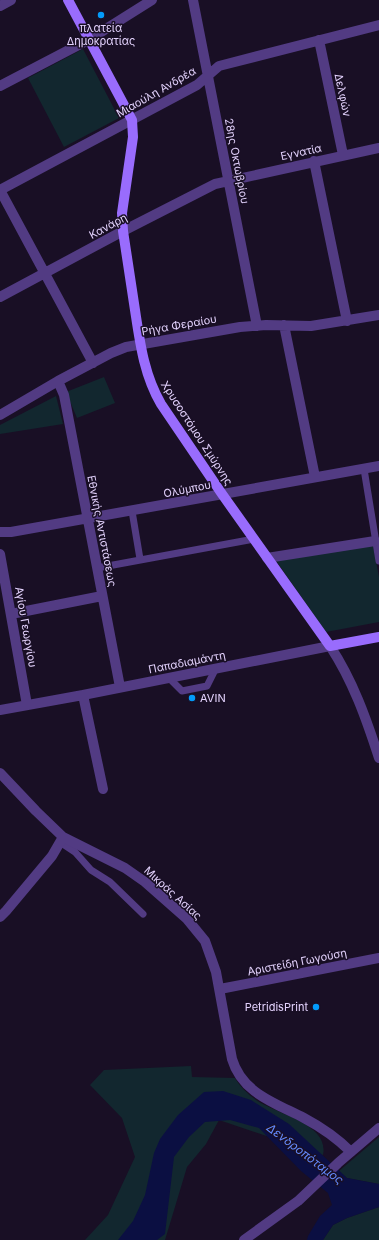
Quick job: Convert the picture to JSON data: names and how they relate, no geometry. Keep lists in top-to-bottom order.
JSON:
{
  "streets": {
    "street": [
      "Μιαούλη Ανδρέα",
      "Δελφών",
      "Εγνατία",
      "28ης Οκτωβρίου",
      "Κανάρη",
      "Ρήγα Φεραίου",
      "Χρυσοστόμου Σμύρνης",
      "Ολύμπου",
      "Εθνικής Αντιστάσεως",
      "Αγίου Γεωργίου",
      "Παπαδιαμάντη",
      "Μικράς Ασίας",
      "Αριστείδη Γωγούση"
    ]
  },
  "crossings": [
    ["Μιαούλη Ανδρέα", "Δελφών"],
    ["Μιαούλη Ανδρέα", "28ης Οκτωβρίου"],
    ["Μιαούλη Ανδρέα", "Χρυσοστόμου Σμύρνης"],
    ["Δελφών", "Εγνατία"],
    ["Εγνατία", "28ης Οκτωβρίου"],
    ["Εγνατία", "Κανάρη"],
    ["28ης Οκτωβρίου", "Κανάρη"],
    ["28ης Οκτωβρίου", "Ρήγα Φεραίου"],
    ["Κανάρη", "Χρυσοστόμου Σμύρνης"],
    ["Ρήγα Φεραίου", "Χρυσοστόμου Σμύρνης"],
    ["Ρήγα Φεραίου", "Εθνικής Αντιστάσεως"],
    ["Χρυσοστόμου Σμύρνης", "Ολύμπου"],
    ["Χρυσοστόμου Σμύρνης", "Παπαδιαμάντη"],
    ["Ολύμπου", "Εθνικής Αντιστάσεως"],
    ["Εθνικής Αντιστάσεως", "Παπαδιαμάντη"],
    ["Αγίου Γεωργίου", "Παπαδιαμάντη"],
    ["Μικράς Ασίας", "Αριστείδη Γωγούση"]
  ],
  "water": ["Δενδροπόταμος"],
  "places": ["πλατεία Δημοκρατίας", "AVIN", "PetridisPrint"]
}
